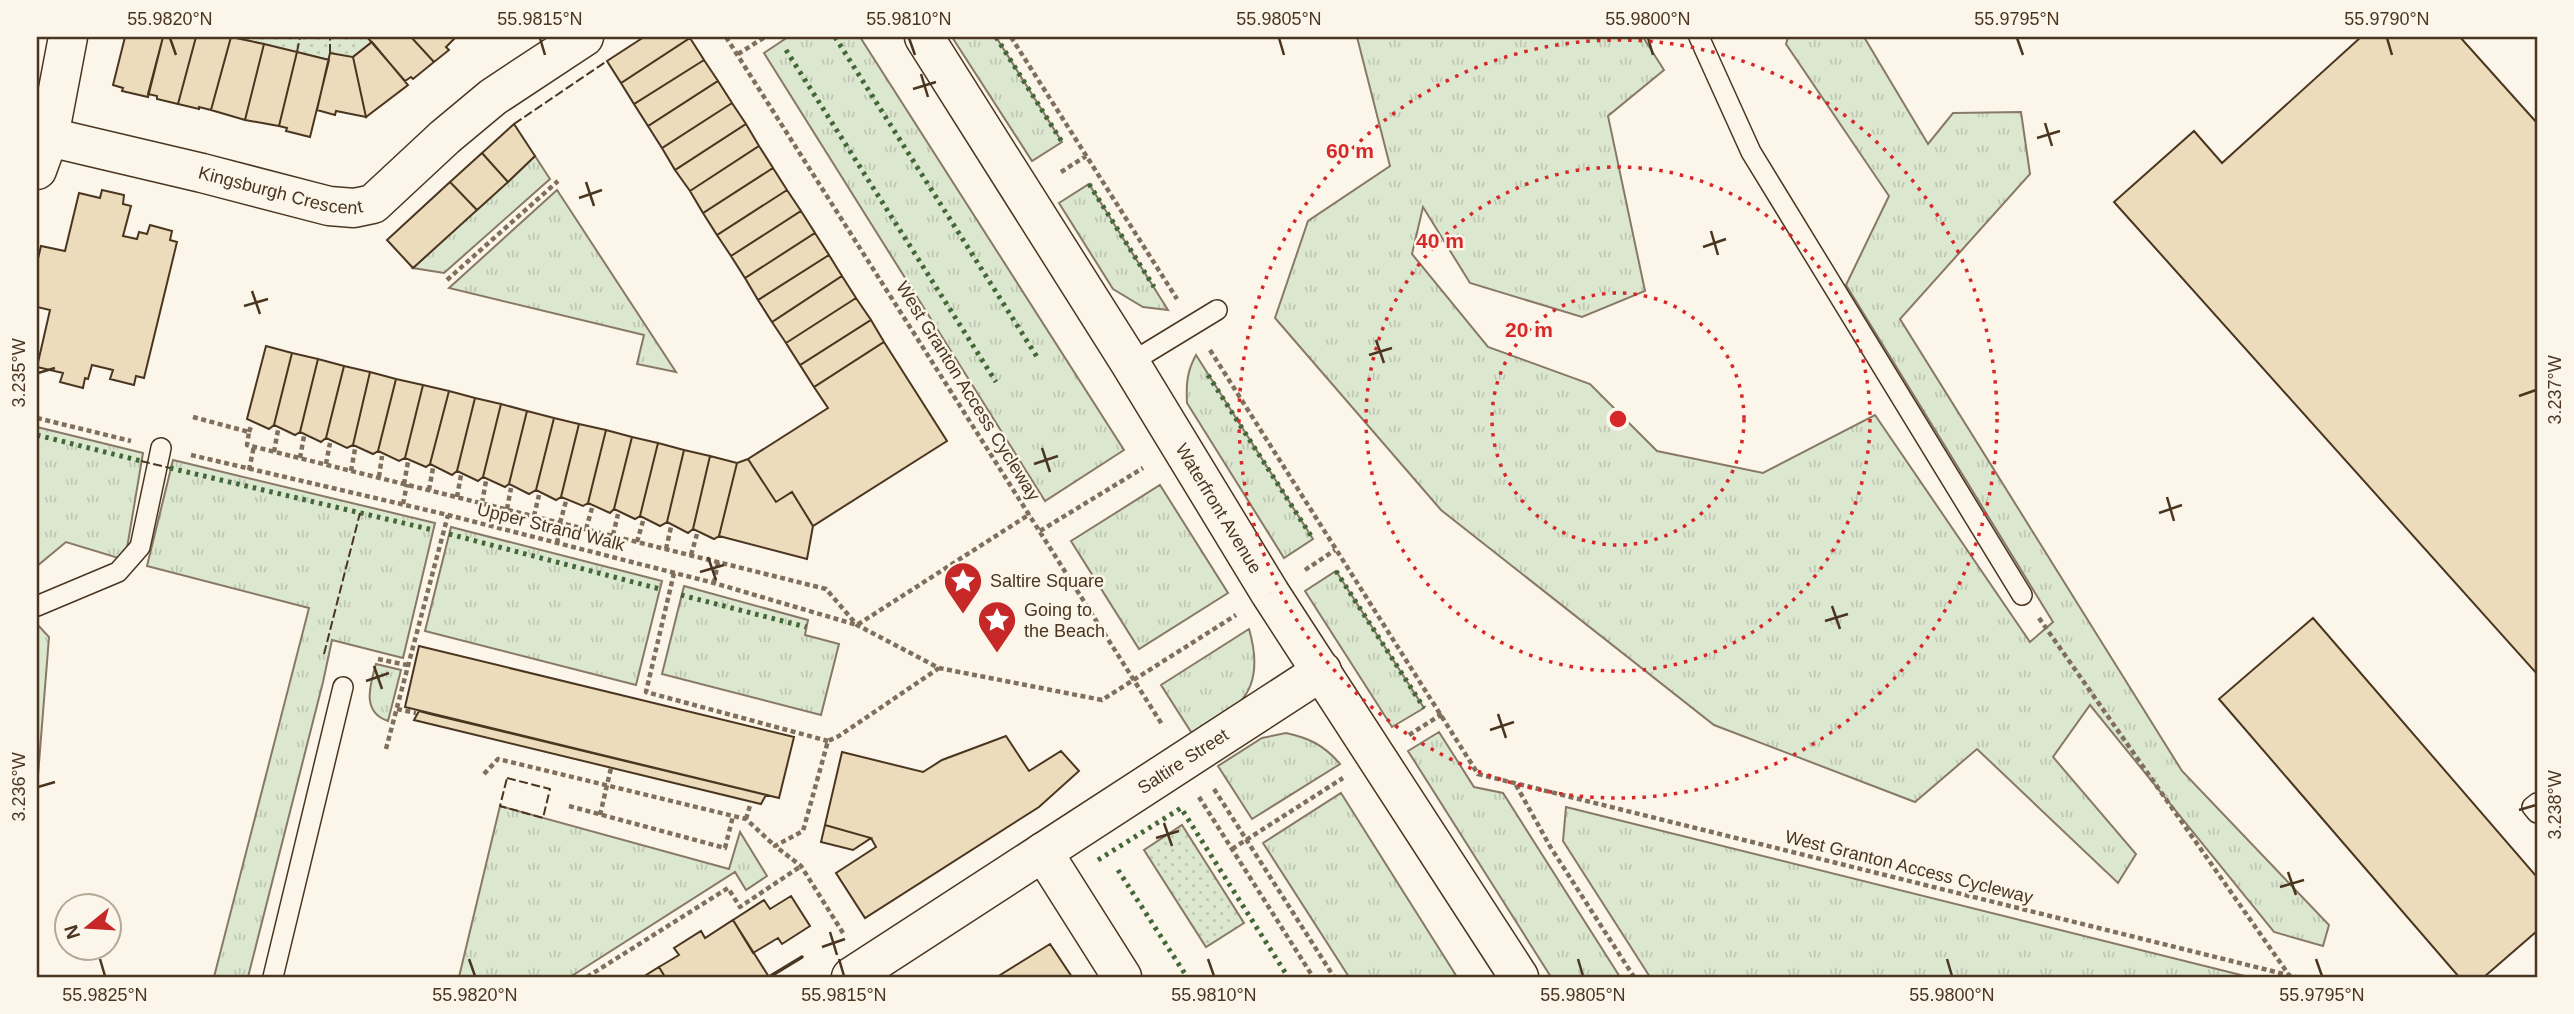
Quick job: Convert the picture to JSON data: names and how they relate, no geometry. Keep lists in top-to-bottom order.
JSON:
{
  "streets": {
    "street": ["Kingsburgh Crescent", "Waterfront Avenue", "Saltire Street"],
    "path": ["West Granton Access Cycleway", "Upper Strand Walk"]
  },
  "crossings": [
    ["West Granton Access Cycleway", "Saltire Street"],
    ["Waterfront Avenue", "Saltire Street"]
  ],
  "places": {
    "place": ["Saltire Square", "Going to the Beach"]
  },
  "north": "left",
  "coordinates": [
    "55.9820°N",
    "55.9815°N",
    "55.9810°N",
    "55.9805°N",
    "55.9800°N",
    "55.9795°N",
    "55.9790°N",
    "3.235°W",
    "3.237°W",
    "3.236°W",
    "3.238°W",
    "55.9825°N"
  ],
  "rings": ["60 m", "40 m", "20 m"]
}
